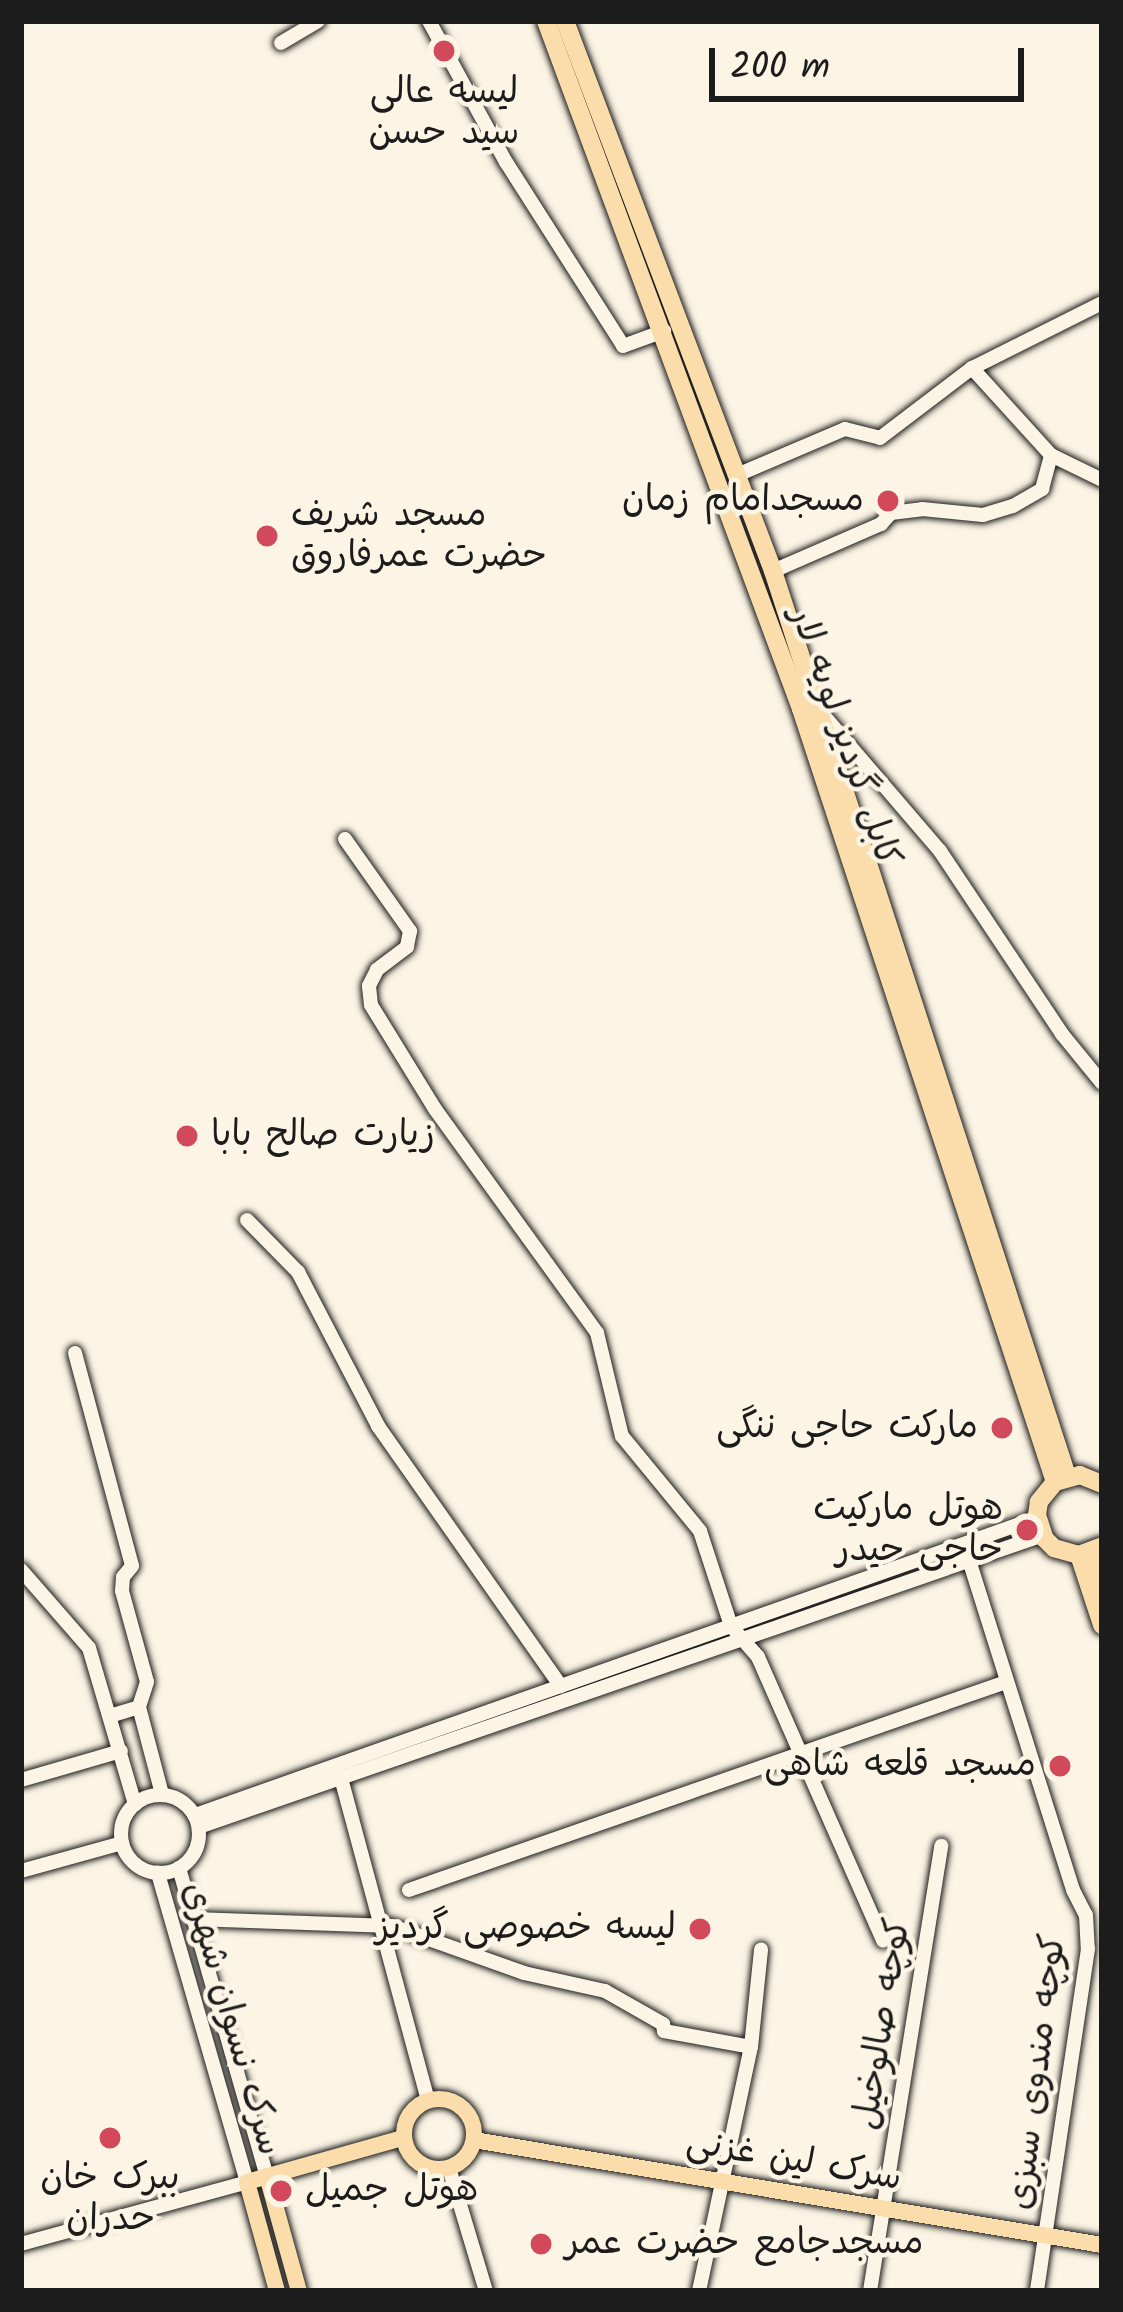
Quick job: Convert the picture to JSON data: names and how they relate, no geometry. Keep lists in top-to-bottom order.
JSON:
{
  "streets": {
    "highway": ["کابل گردیز لویه لار"],
    "main road": ["سرک لین غزنی"],
    "street": ["سرک نسوان شهری", "کوچه صالوخیل", "کوچه مندوی سبزی"]
  },
  "crossings": [
    ["کوچه صالوخیل", "سرک لین غزنی"],
    ["کوچه مندوی سبزی", "سرک لین غزنی"]
  ],
  "places": [
    "لیسه عالی سید حسن",
    "مسجدامام زمان",
    "مسجد شریف حضرت عمرفاروق",
    "زیارت صالح بابا",
    "مارکت حاجی ننگی",
    "هوتل مارکیت حاجی حیدر",
    "مسجد قلعه شاهی",
    "لیسه خصوصی گردیز",
    "ببرک خان حدران",
    "هوتل جمیل",
    "مسجدجامع حضرت عمر"
  ],
  "scale_bar": "200 m"
}
